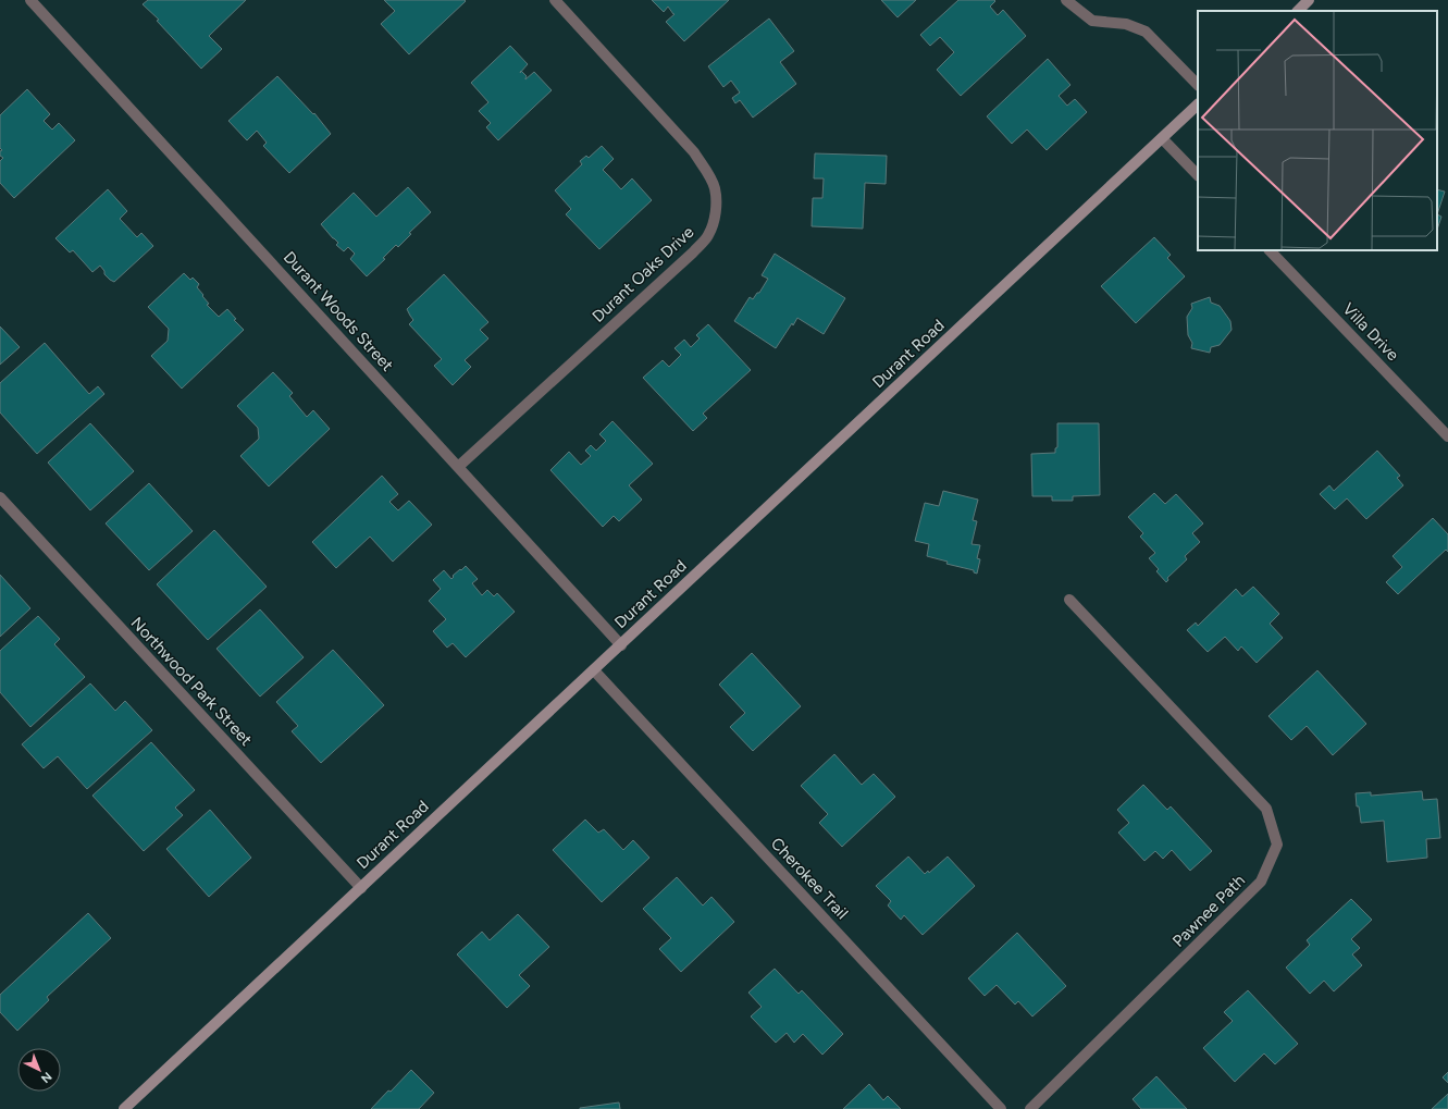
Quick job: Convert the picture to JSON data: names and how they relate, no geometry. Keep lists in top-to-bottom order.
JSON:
{
  "streets": {
    "street": [
      "Durant Oaks Drive",
      "Durant Woods Street",
      "Villa Drive",
      "Durant Road",
      "Northwood Park Street",
      "Cherokee Trail",
      "Pawnee Path"
    ]
  },
  "crossings": [
    ["Durant Oaks Drive", "Durant Woods Street"],
    ["Durant Woods Street", "Durant Road"],
    ["Durant Road", "Northwood Park Street"],
    ["Durant Road", "Cherokee Trail"]
  ],
  "north": "bottom right"
}
